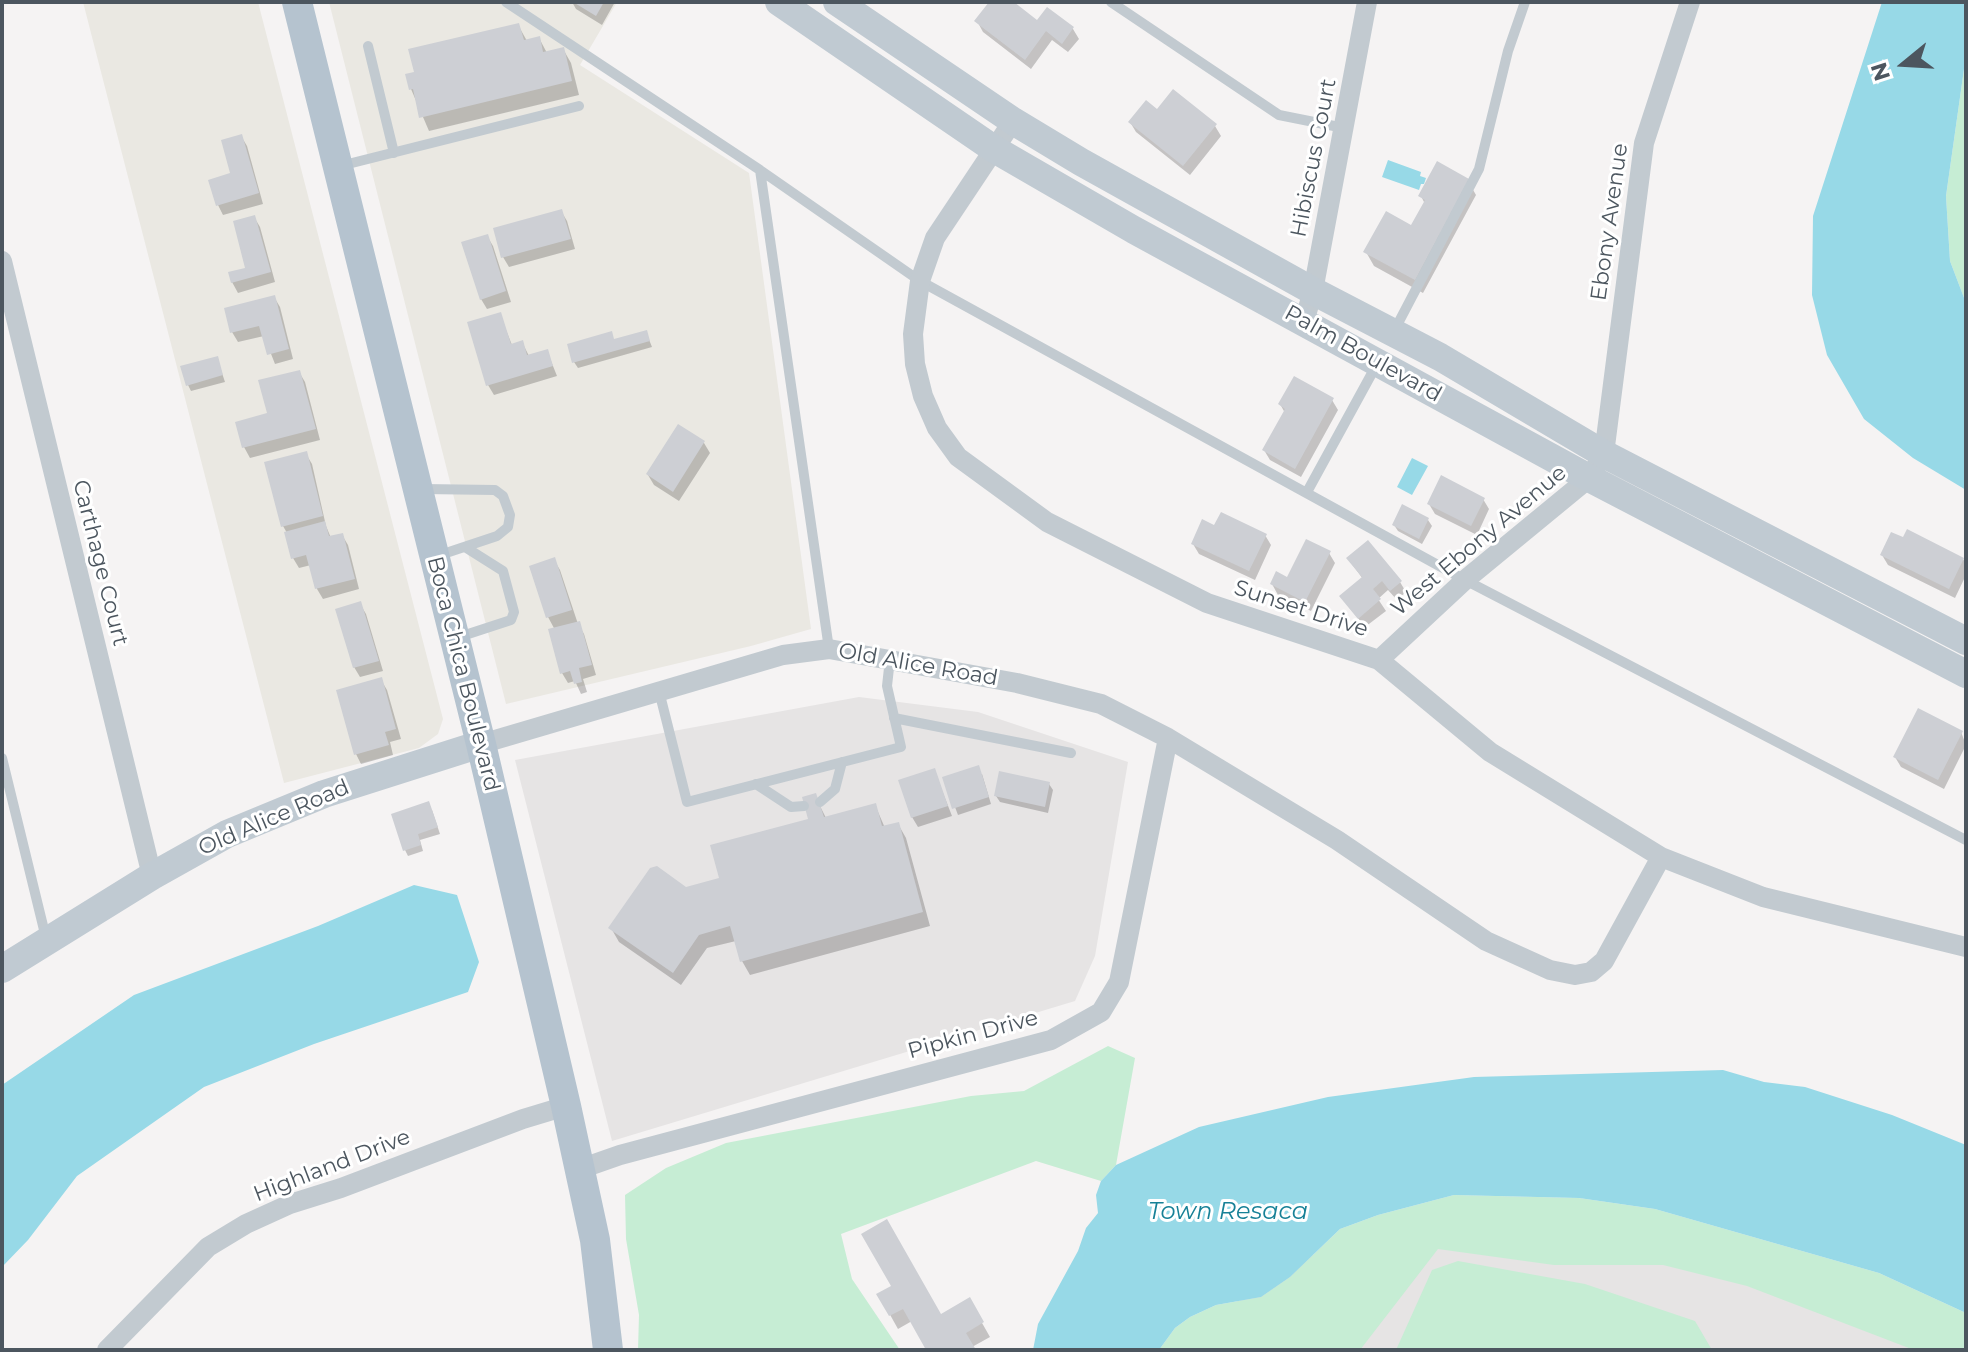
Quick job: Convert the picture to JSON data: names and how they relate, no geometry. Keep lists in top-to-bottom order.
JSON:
{
  "streets": {
    "main road": ["Palm Boulevard", "Old Alice Road", "Boca Chica Boulevard"],
    "street": [
      "Hibiscus Court",
      "Ebony Avenue",
      "West Ebony Avenue",
      "Carthage Court",
      "Sunset Drive",
      "Pipkin Drive",
      "Highland Drive"
    ]
  },
  "crossings": [
    ["Hibiscus Court", "Palm Boulevard"],
    ["Ebony Avenue", "Palm Boulevard"],
    ["Ebony Avenue", "West Ebony Avenue"],
    ["Palm Boulevard", "West Ebony Avenue"],
    ["Palm Boulevard", "Sunset Drive"],
    ["West Ebony Avenue", "Sunset Drive"],
    ["Carthage Court", "Old Alice Road"],
    ["Sunset Drive", "Old Alice Road"],
    ["Old Alice Road", "Boca Chica Boulevard"],
    ["Old Alice Road", "Pipkin Drive"],
    ["Boca Chica Boulevard", "Pipkin Drive"],
    ["Boca Chica Boulevard", "Highland Drive"]
  ],
  "water": ["Town Resaca"],
  "north": "left"
}
